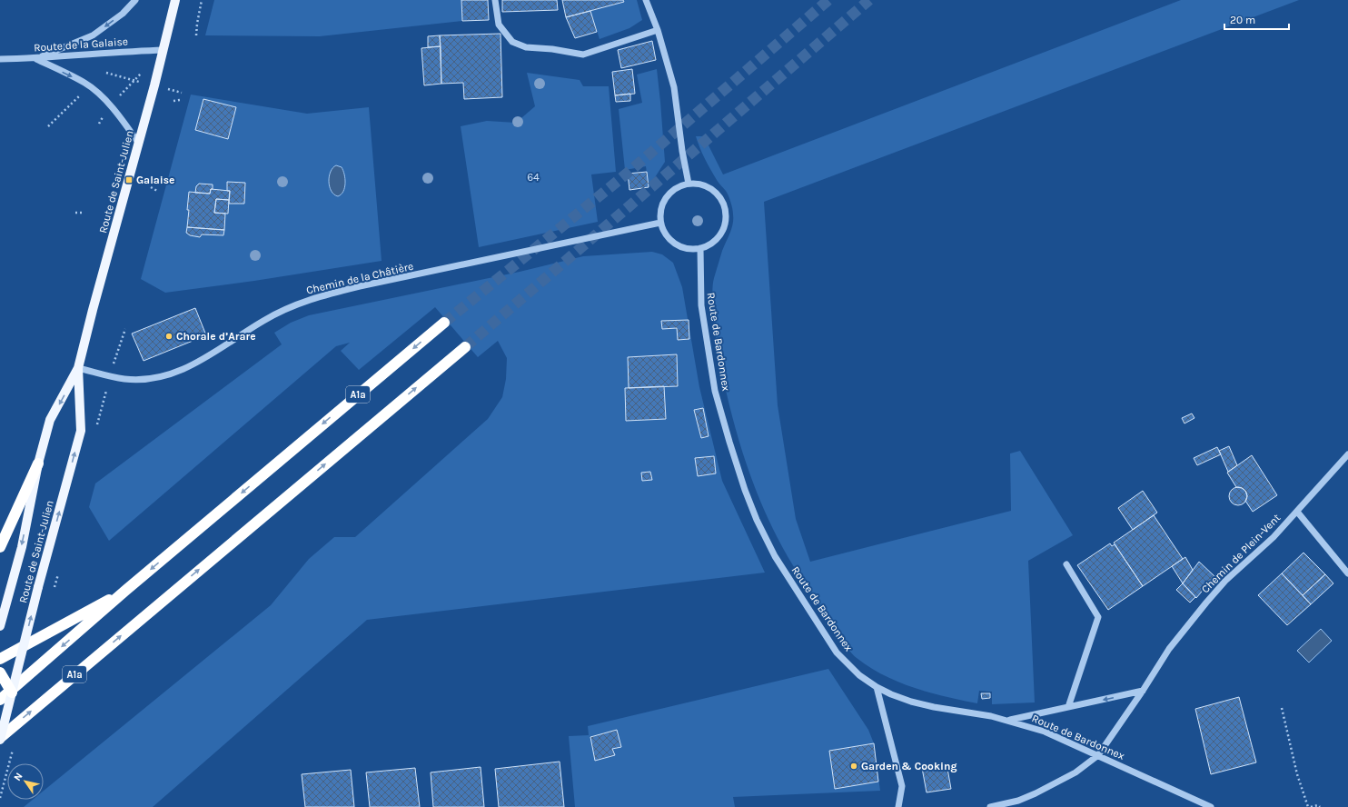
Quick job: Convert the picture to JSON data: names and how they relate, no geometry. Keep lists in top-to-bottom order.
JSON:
{
  "streets": {
    "highway": ["A1a"],
    "main road": ["Route de Saint-Julien"],
    "street": [
      "Route de la Galaise",
      "Chemin de la Châtière",
      "Route de Bardonnex",
      "Chemin de Plein-Vent"
    ]
  },
  "crossings": [
    ["Route de la Galaise", "Route de Saint-Julien"],
    ["Route de Saint-Julien", "Chemin de la Châtière"],
    ["Route de Saint-Julien", "A1a"],
    ["Chemin de la Châtière", "Route de Bardonnex"],
    ["Route de Bardonnex", "Chemin de Plein-Vent"]
  ],
  "parks": ["64"],
  "places": {
    "transit": ["Galaise"],
    "other": ["Chorale d’Arare", "Garden & Cooking"]
  },
  "scale_bar": "20 m",
  "north": "top left"
}
